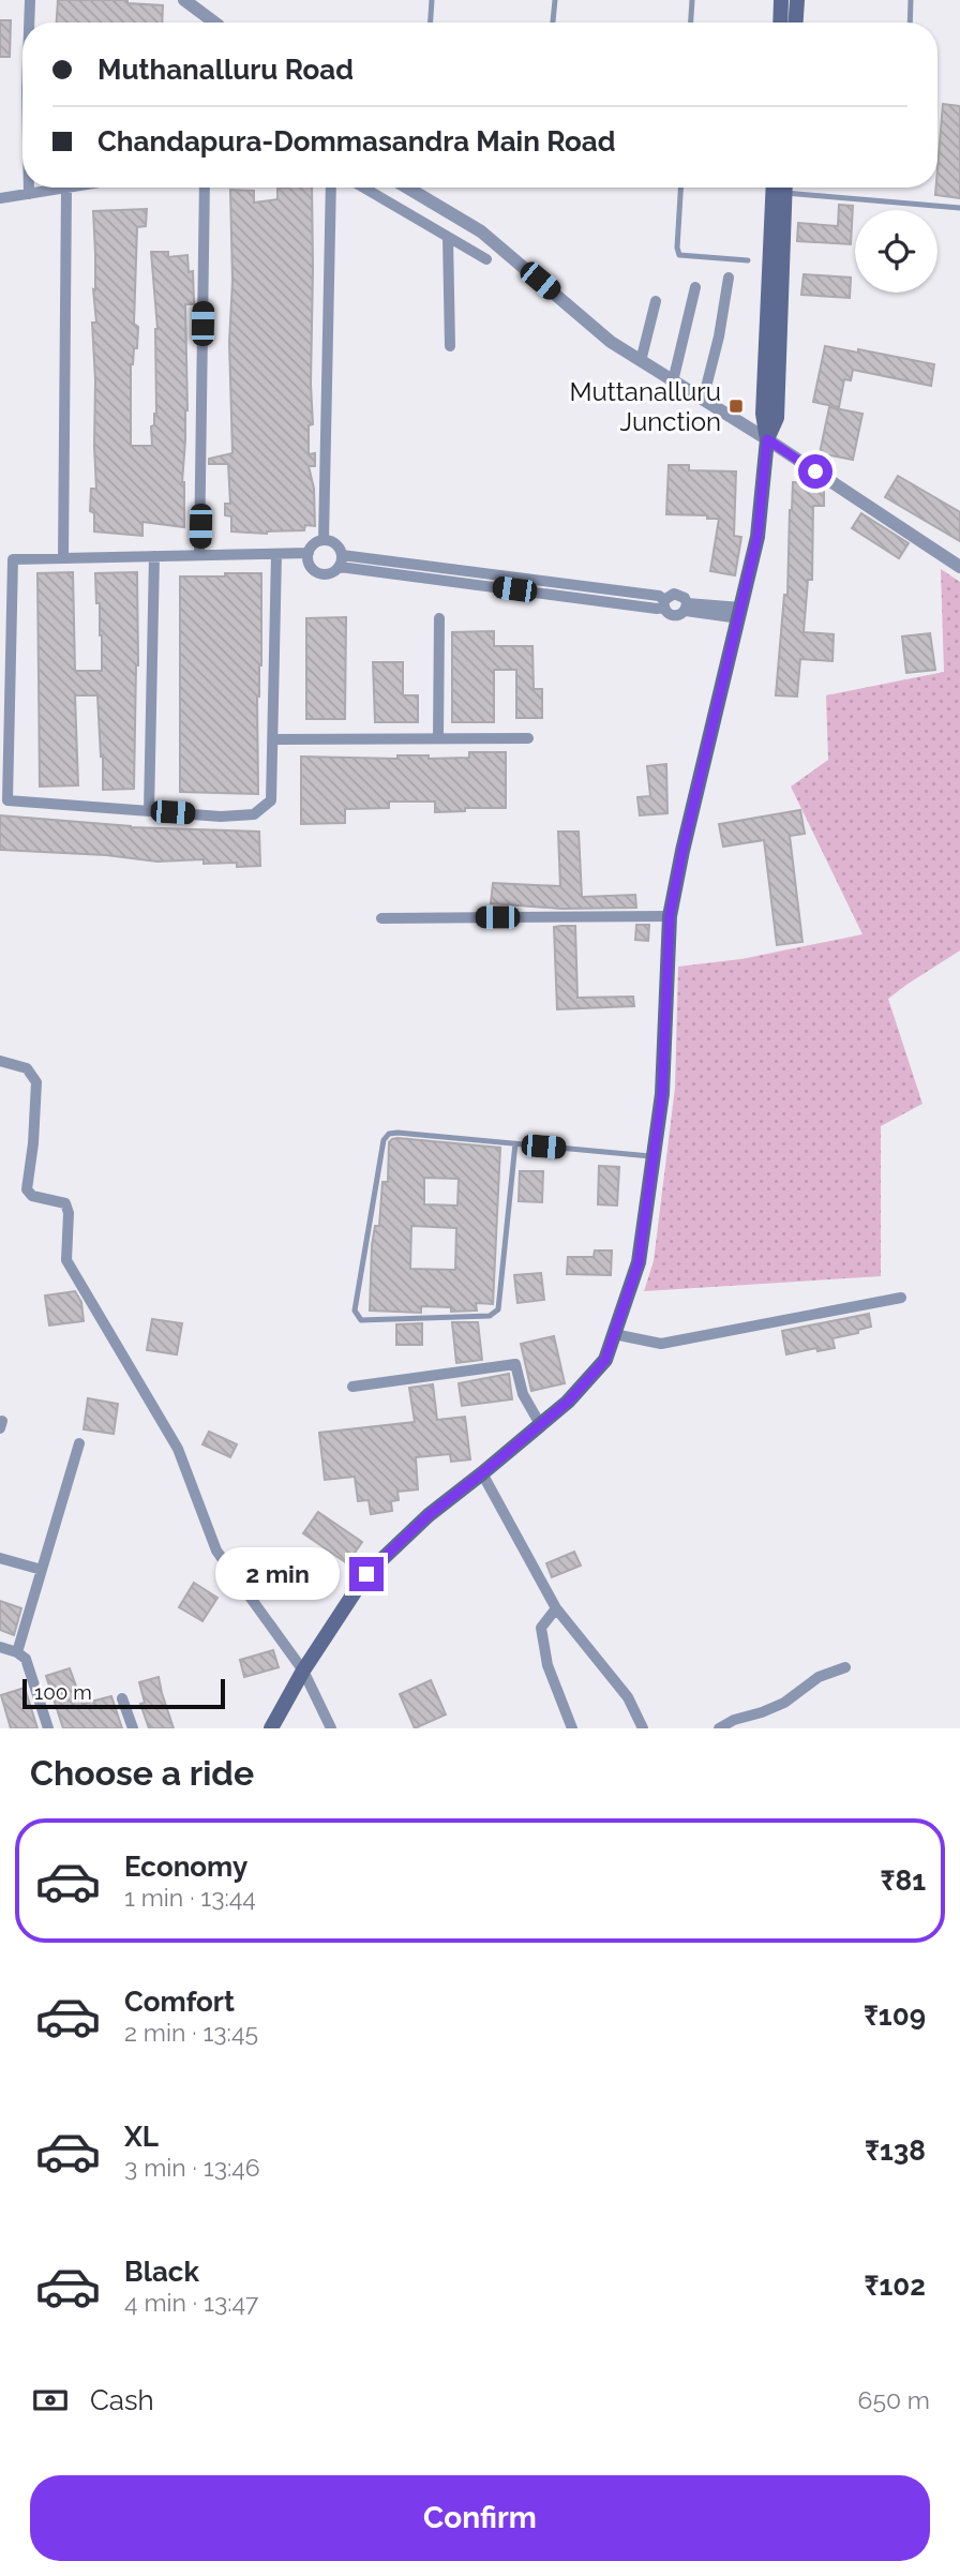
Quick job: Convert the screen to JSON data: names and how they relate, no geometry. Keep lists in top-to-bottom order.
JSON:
{
  "places": {
    "transit": ["Muttanalluru Junction"]
  },
  "scale_bar": "100 m",
  "page": {
    "banner": ["Muthanalluru Road", "Chandapura-Dommasandra Main Road"],
    "bubble": "2 min",
    "scale": "100 m",
    "heading": "Choose a ride",
    "list": [
      {
        "name": "Economy",
        "note": "1 min · 13:44",
        "value": "₹81"
      },
      {
        "name": "Comfort",
        "note": "2 min · 13:45",
        "value": "₹109"
      },
      {
        "name": "XL",
        "note": "3 min · 13:46",
        "value": "₹138"
      },
      {
        "name": "Black",
        "note": "4 min · 13:47",
        "value": "₹102"
      }
    ],
    "pay": ["Cash", "650 m"],
    "buttons": "Confirm"
  }
}
